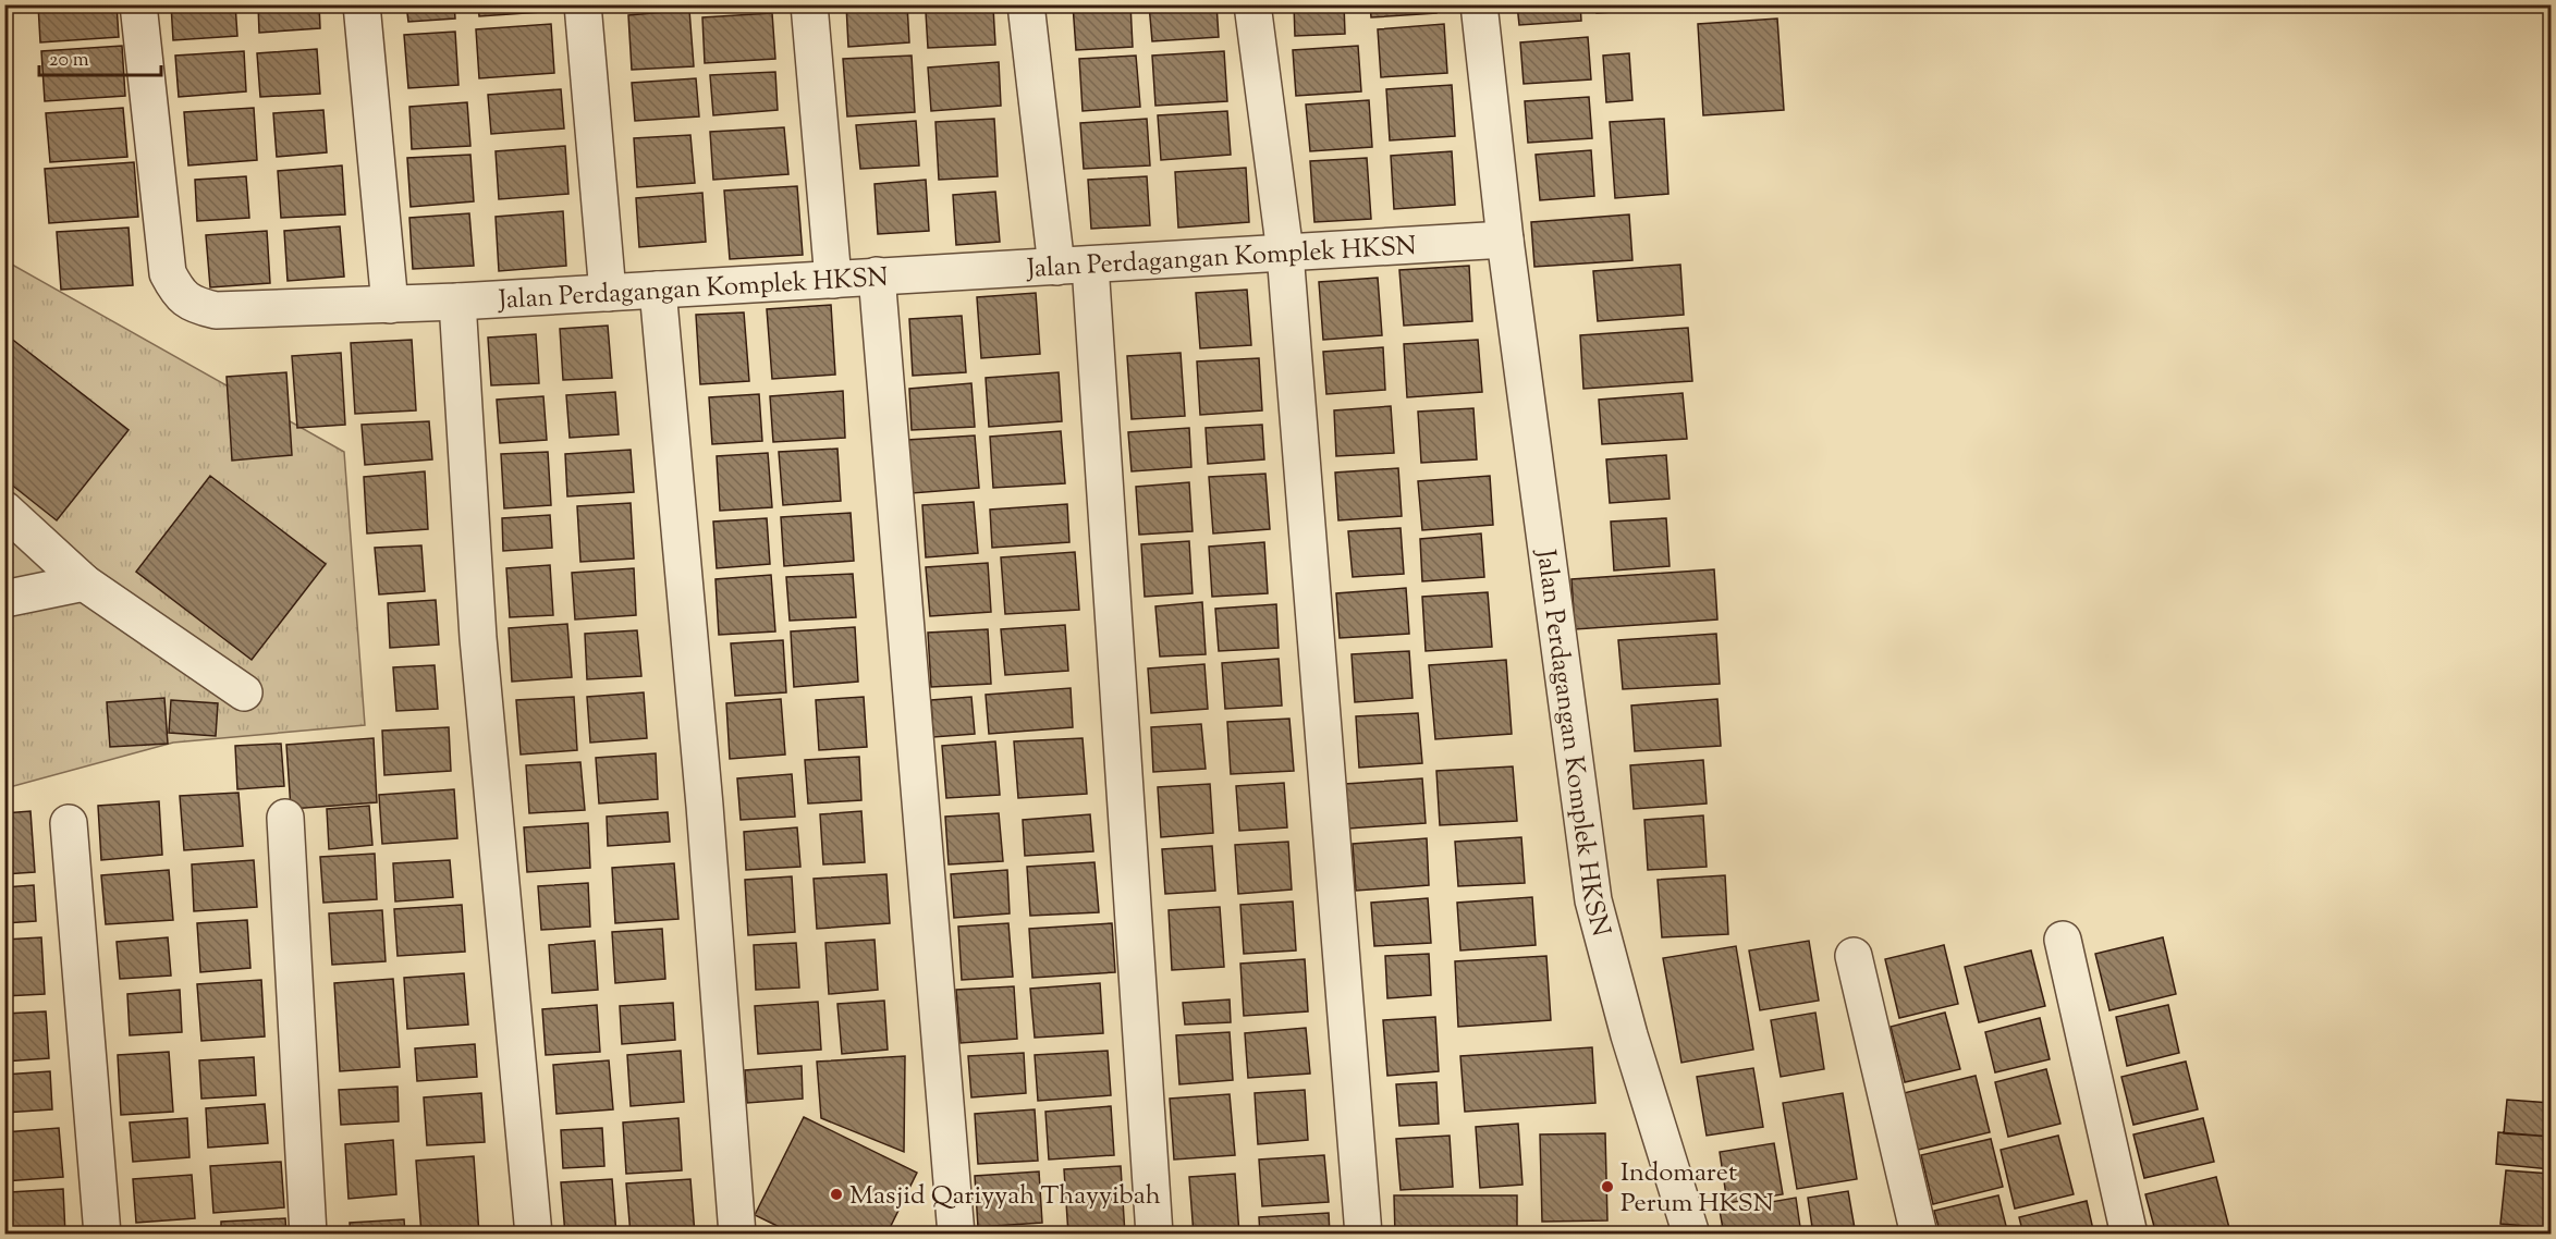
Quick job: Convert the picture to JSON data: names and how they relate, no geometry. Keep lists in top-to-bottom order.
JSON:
{
  "streets": {
    "street": ["Jalan Perdagangan Komplek HKSN"]
  },
  "places": ["Indomaret Perum HKSN", "Masjid Qariyyah Thayyibah"],
  "scale_bar": "20 m"
}
